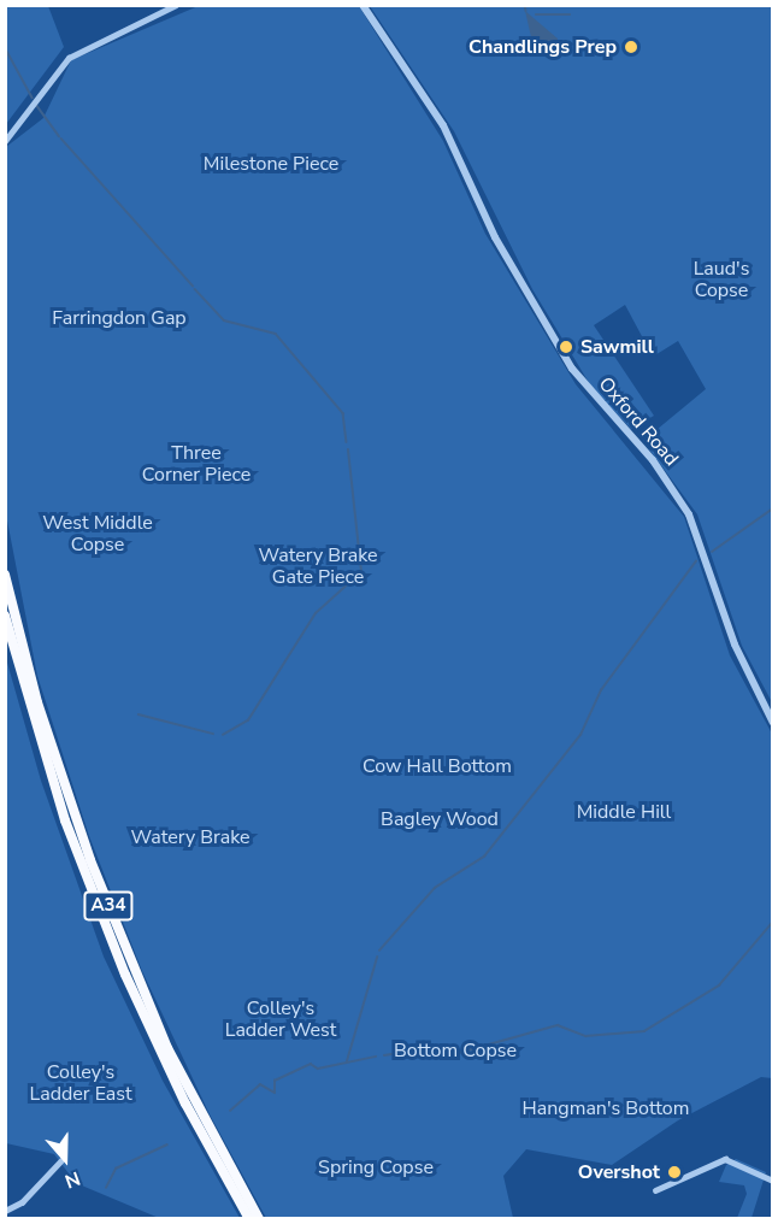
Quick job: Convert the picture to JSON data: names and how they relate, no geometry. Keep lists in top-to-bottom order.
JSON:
{
  "streets": {
    "highway": ["A34"],
    "street": ["Oxford Road"]
  },
  "parks": [
    "Milestone Piece",
    "Laud's Copse",
    "Farringdon Gap",
    "Three Corner Piece",
    "West Middle Copse",
    "Watery Brake Gate Piece",
    "Cow Hall Bottom",
    "Middle Hill",
    "Bagley Wood",
    "Watery Brake",
    "Colley's Ladder West",
    "Bottom Copse",
    "Colley's Ladder East",
    "Hangman's Bottom",
    "Spring Copse"
  ],
  "places": ["Chandlings Prep", "Sawmill", "Overshot"],
  "north": "bottom"
}
